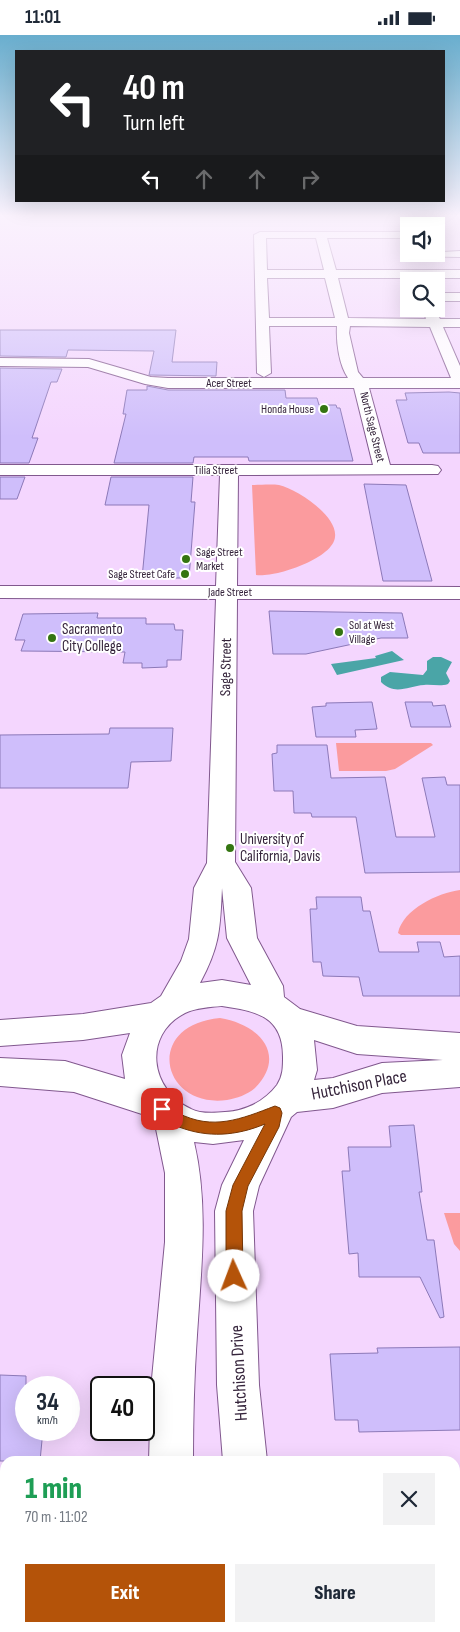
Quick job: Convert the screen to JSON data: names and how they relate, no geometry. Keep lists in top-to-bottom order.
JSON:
{
  "streets": {
    "street": [
      "Acer Street",
      "North Sage Street",
      "Tilia Street",
      "Jade Street",
      "Sage Street",
      "Hutchison Place",
      "Hutchison Drive"
    ]
  },
  "crossings": [
    ["Acer Street", "North Sage Street"],
    ["North Sage Street", "Tilia Street"],
    ["Tilia Street", "Sage Street"],
    ["Jade Street", "Sage Street"],
    ["Sage Street", "Hutchison Place"],
    ["Sage Street", "Hutchison Drive"],
    ["Hutchison Place", "Hutchison Drive"]
  ],
  "places": [
    "Honda House",
    "Sage Street Market",
    "Sage Street Cafe",
    "Sol at West Village",
    "Sacramento City College",
    "University of California, Davis"
  ],
  "page": {
    "status": "11:01",
    "turn": ["40 m", "Turn left"],
    "speed": "34 km/h",
    "limit": "40",
    "heading": ["1 min", "70 m · 11:02"],
    "buttons": ["Exit", "Share"]
  }
}
